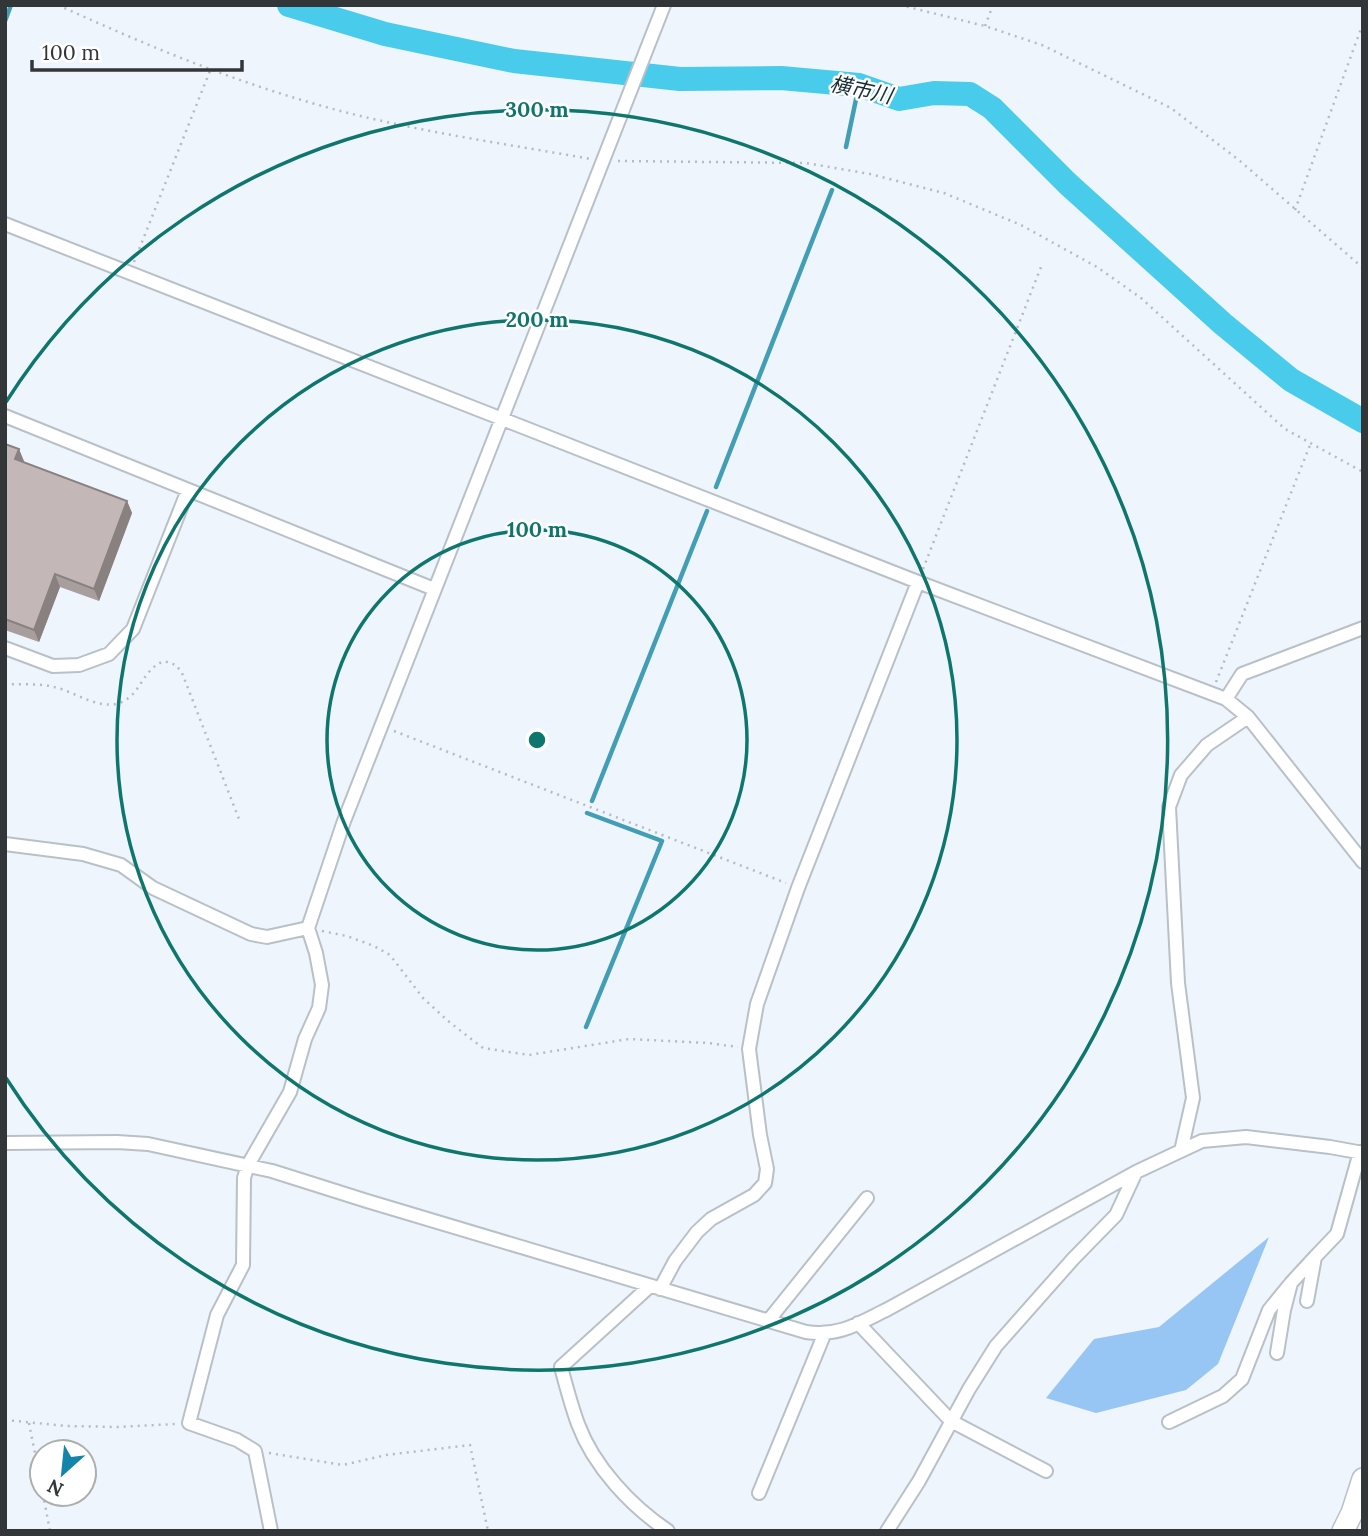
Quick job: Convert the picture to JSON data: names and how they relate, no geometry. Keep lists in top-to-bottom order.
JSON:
{
  "water": ["横市川"],
  "scale_bar": "100 m",
  "north": "bottom left",
  "rings": ["300 m", "200 m", "100 m"]
}
